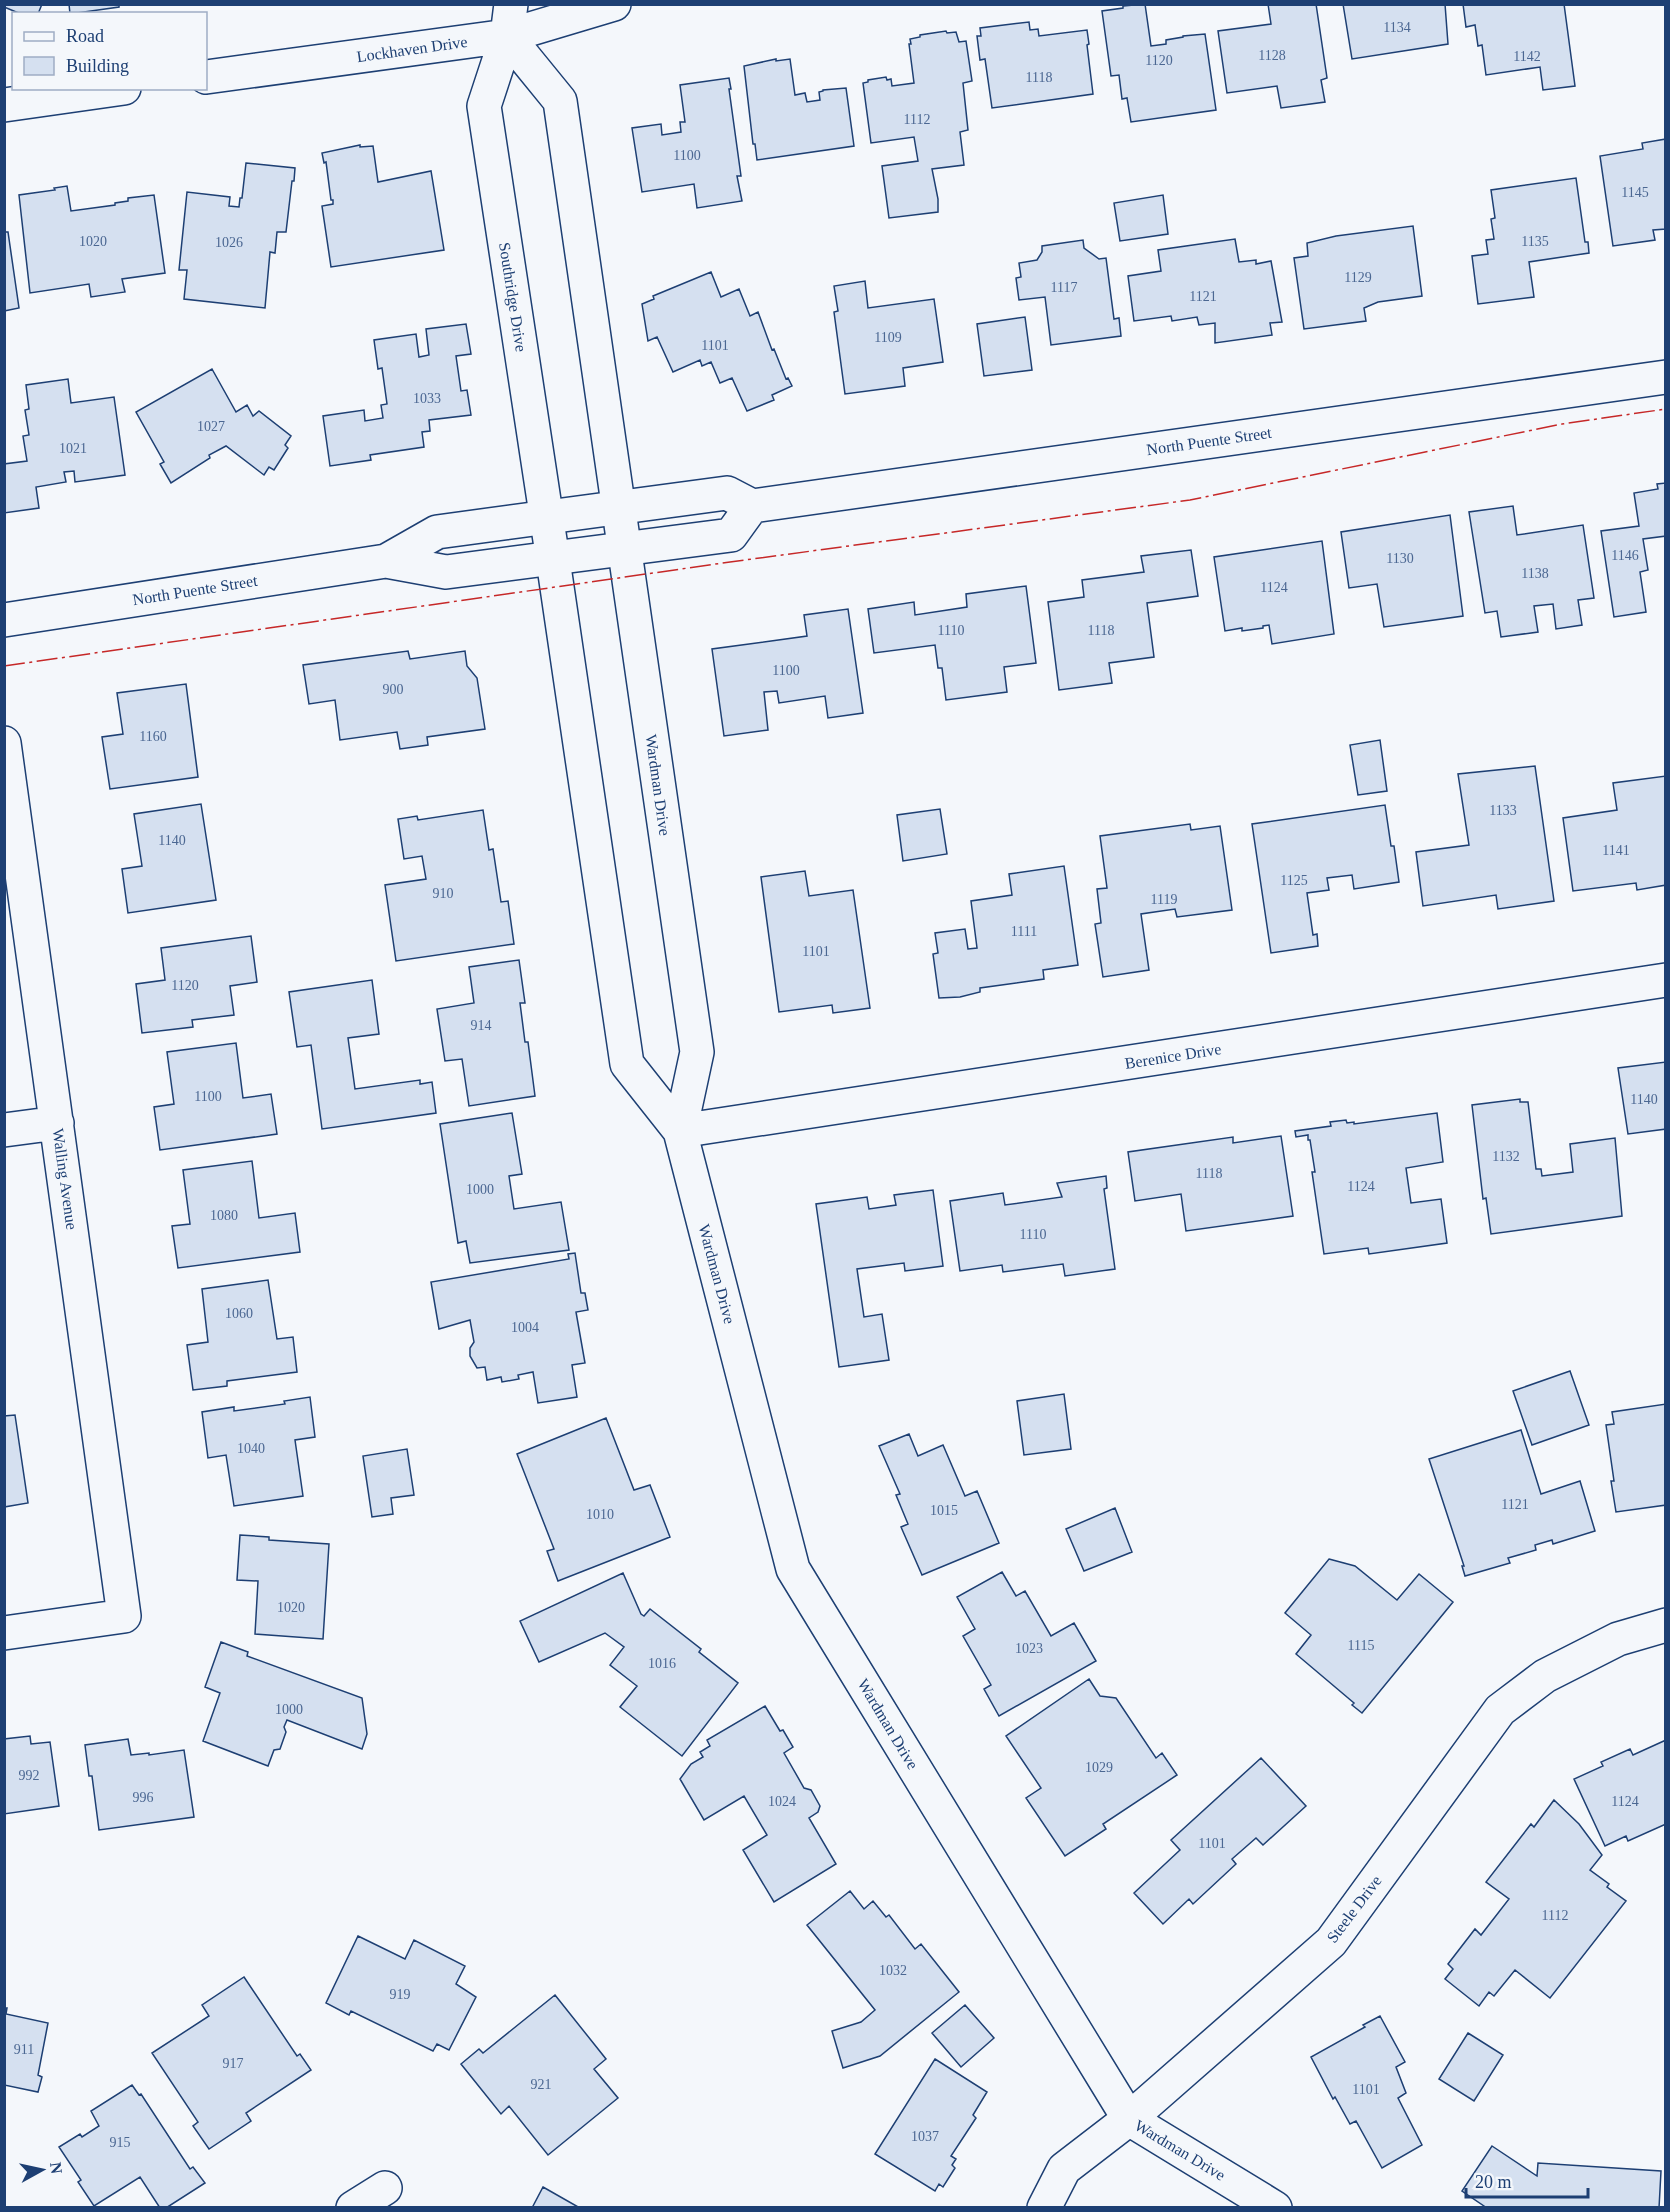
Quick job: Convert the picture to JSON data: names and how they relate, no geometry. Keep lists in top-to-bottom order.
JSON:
{
  "streets": {
    "street": [
      "Lockhaven Drive",
      "Southridge Drive",
      "North Puente Street",
      "Wardman Drive",
      "Berenice Drive",
      "Walling Avenue",
      "Steele Drive"
    ]
  },
  "crossings": [
    ["Lockhaven Drive", "Southridge Drive"],
    ["Southridge Drive", "North Puente Street"],
    ["Southridge Drive", "Wardman Drive"],
    ["North Puente Street", "Wardman Drive"],
    ["Wardman Drive", "Berenice Drive"],
    ["Wardman Drive", "Steele Drive"]
  ],
  "house_numbers": [
    "1134",
    "1128",
    "1142",
    "1120",
    "1118",
    "1112",
    "1100",
    "1145",
    "1020",
    "1135",
    "1026",
    "1129",
    "1117",
    "1121",
    "1109",
    "1101",
    "1033",
    "1027",
    "1021",
    "1146",
    "1130",
    "1138",
    "1124",
    "1110",
    "1118",
    "1100",
    "900",
    "1160",
    "1133",
    "1140",
    "1141",
    "1125",
    "910",
    "1119",
    "1111",
    "1101",
    "1120",
    "914",
    "1100",
    "1140",
    "1132",
    "1118",
    "1124",
    "1000",
    "1080",
    "1110",
    "1060",
    "1004",
    "1040",
    "1121",
    "1015",
    "1010",
    "1020",
    "1115",
    "1023",
    "1016",
    "1000",
    "1029",
    "992",
    "996",
    "1024",
    "1124",
    "1101",
    "1112",
    "1032",
    "919",
    "911",
    "917",
    "921",
    "1101",
    "1037",
    "915"
  ],
  "legend": ["Road", "Building"],
  "scale_bar": "20 m",
  "north": "right"
}
